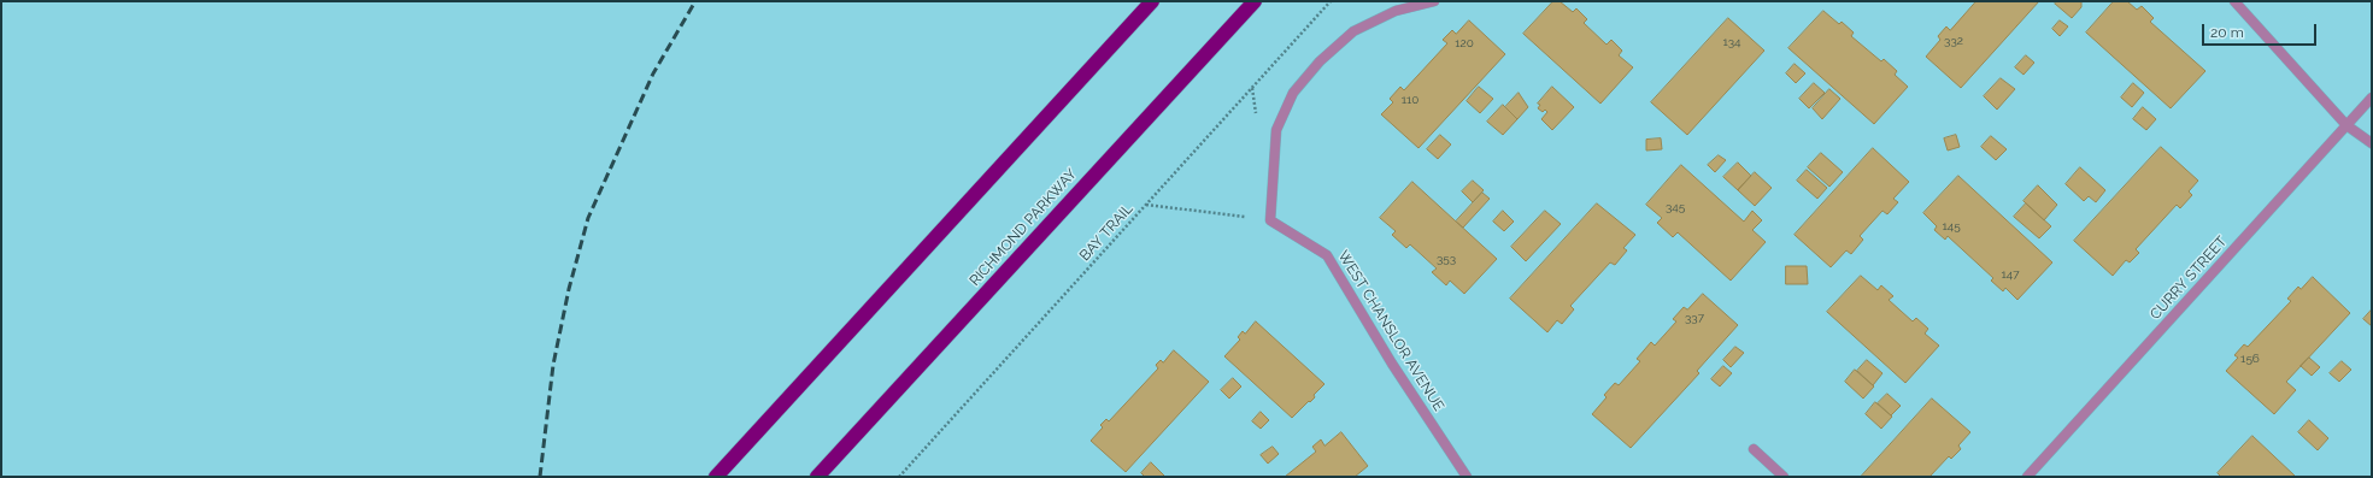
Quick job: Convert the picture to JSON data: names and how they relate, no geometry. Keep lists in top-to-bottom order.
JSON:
{
  "streets": {
    "highway": ["RICHMOND PARKWAY"],
    "street": ["CURRY STREET", "WEST CHANSLOR AVENUE"],
    "path": ["BAY TRAIL"]
  },
  "house_numbers": [
    "332",
    "134",
    "120",
    "110",
    "345",
    "145",
    "353",
    "147",
    "337",
    "156"
  ],
  "scale_bar": "20 m"
}
